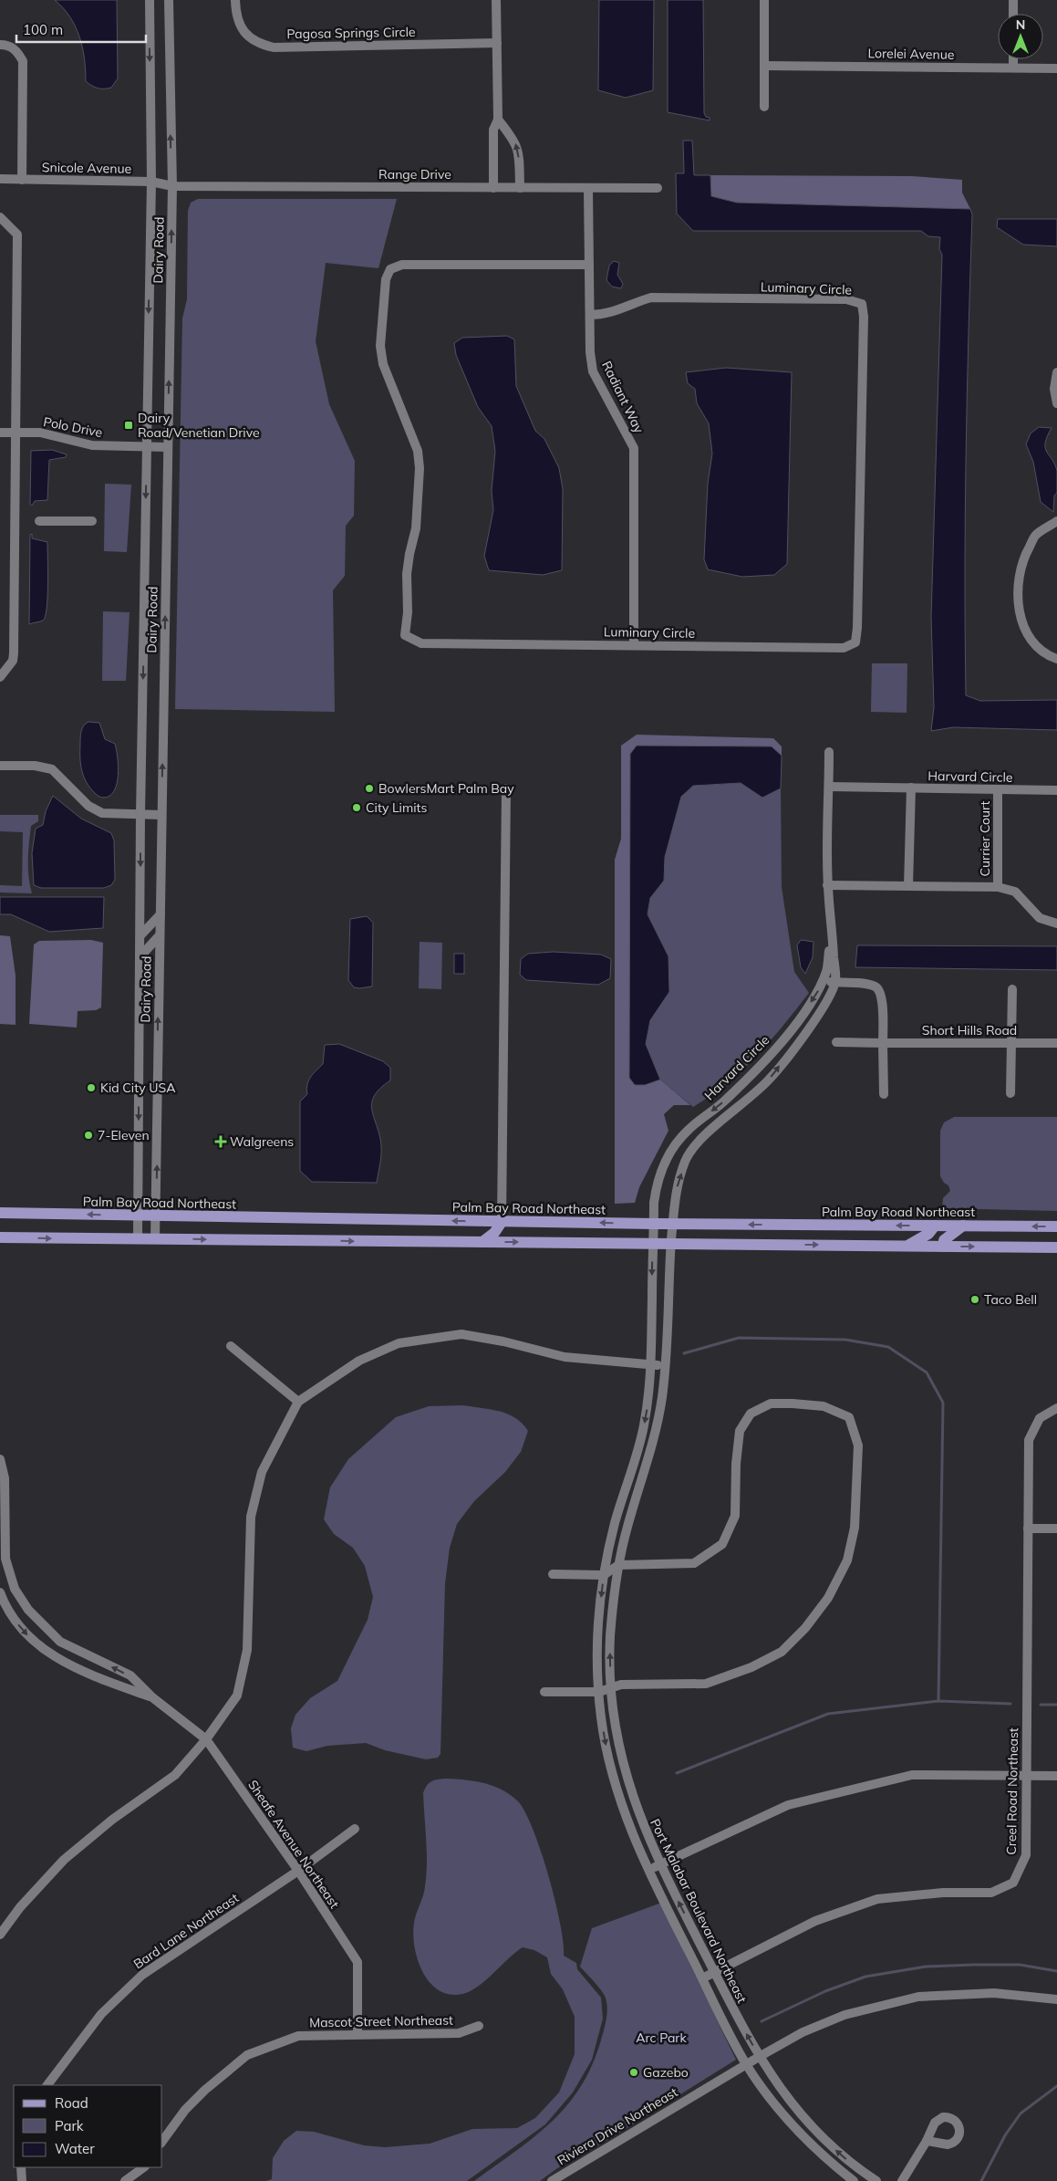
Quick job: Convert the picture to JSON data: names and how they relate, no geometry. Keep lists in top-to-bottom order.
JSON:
{
  "streets": {
    "main road": ["Palm Bay Road Northeast"],
    "street": [
      "Pagosa Springs Circle",
      "Lorelei Avenue",
      "Snicole Avenue",
      "Range Drive",
      "Dairy Road",
      "Luminary Circle",
      "Radiant Way",
      "Polo Drive",
      "Harvard Circle",
      "Currier Court",
      "Short Hills Road",
      "Creel Road Northeast",
      "Sheafe Avenue Northeast",
      "Port Malabar Boulevard Northeast",
      "Bard Lane Northeast",
      "Mascot Street Northeast",
      "Riviera Drive Northeast"
    ]
  },
  "crossings": [
    ["Snicole Avenue", "Range Drive"],
    ["Snicole Avenue", "Dairy Road"],
    ["Range Drive", "Dairy Road"],
    ["Range Drive", "Radiant Way"],
    ["Dairy Road", "Polo Drive"],
    ["Dairy Road", "Palm Bay Road Northeast"],
    ["Luminary Circle", "Radiant Way"],
    ["Harvard Circle", "Currier Court"],
    ["Harvard Circle", "Palm Bay Road Northeast"],
    ["Harvard Circle", "Port Malabar Boulevard Northeast"],
    ["Palm Bay Road Northeast", "Port Malabar Boulevard Northeast"],
    ["Creel Road Northeast", "Port Malabar Boulevard Northeast"],
    ["Sheafe Avenue Northeast", "Bard Lane Northeast"],
    ["Sheafe Avenue Northeast", "Mascot Street Northeast"],
    ["Port Malabar Boulevard Northeast", "Riviera Drive Northeast"]
  ],
  "parks": ["Arc Park"],
  "places": {
    "transit": ["Dairy Road/Venetian Drive"],
    "other": [
      "BowlersMart Palm Bay",
      "City Limits",
      "Kid City USA",
      "7-Eleven",
      "Taco Bell",
      "Gazebo"
    ],
    "health": ["Walgreens"]
  },
  "legend": ["Road", "Park", "Water"],
  "scale_bar": "100 m",
  "north": "top"
}
